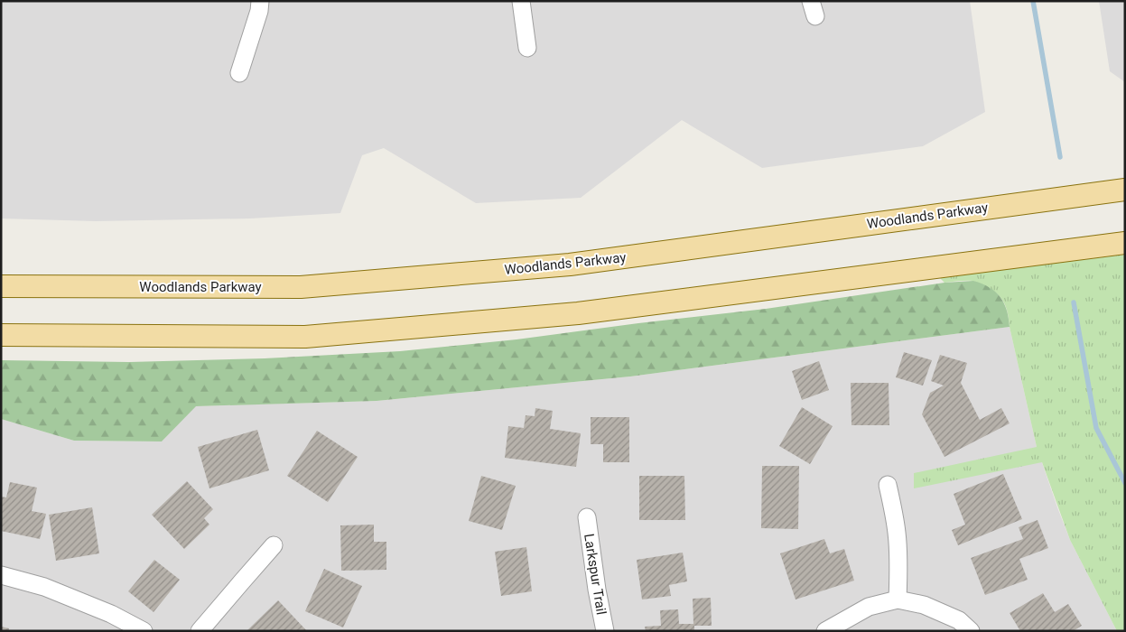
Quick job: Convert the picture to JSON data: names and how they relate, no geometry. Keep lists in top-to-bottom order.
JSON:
{
  "streets": {
    "main road": ["Woodlands Parkway"],
    "street": ["Larkspur Trail"]
  }
}
